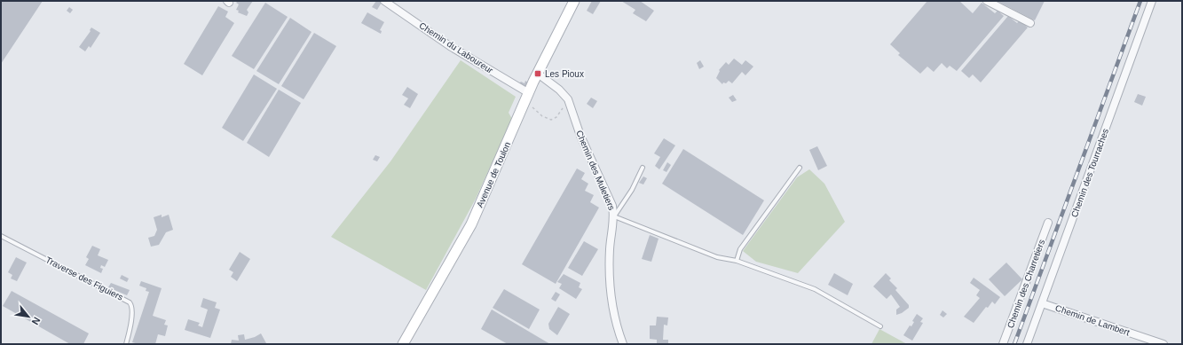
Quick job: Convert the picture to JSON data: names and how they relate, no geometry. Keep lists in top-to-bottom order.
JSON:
{
  "streets": {
    "main road": ["Avenue de Toulon"],
    "street": [
      "Chemin du Laboureur",
      "Chemin des Muletiers",
      "Chemin des Tourraches",
      "Chemin des Charretiers",
      "Chemin de Lambert"
    ],
    "lane": ["Traverse des Figuiers"]
  },
  "crossings": [
    ["Chemin du Laboureur", "Avenue de Toulon"],
    ["Chemin des Muletiers", "Avenue de Toulon"],
    ["Chemin des Tourraches", "Chemin de Lambert"]
  ],
  "places": {
    "transit": ["Les Pioux"]
  },
  "north": "bottom right"
}
